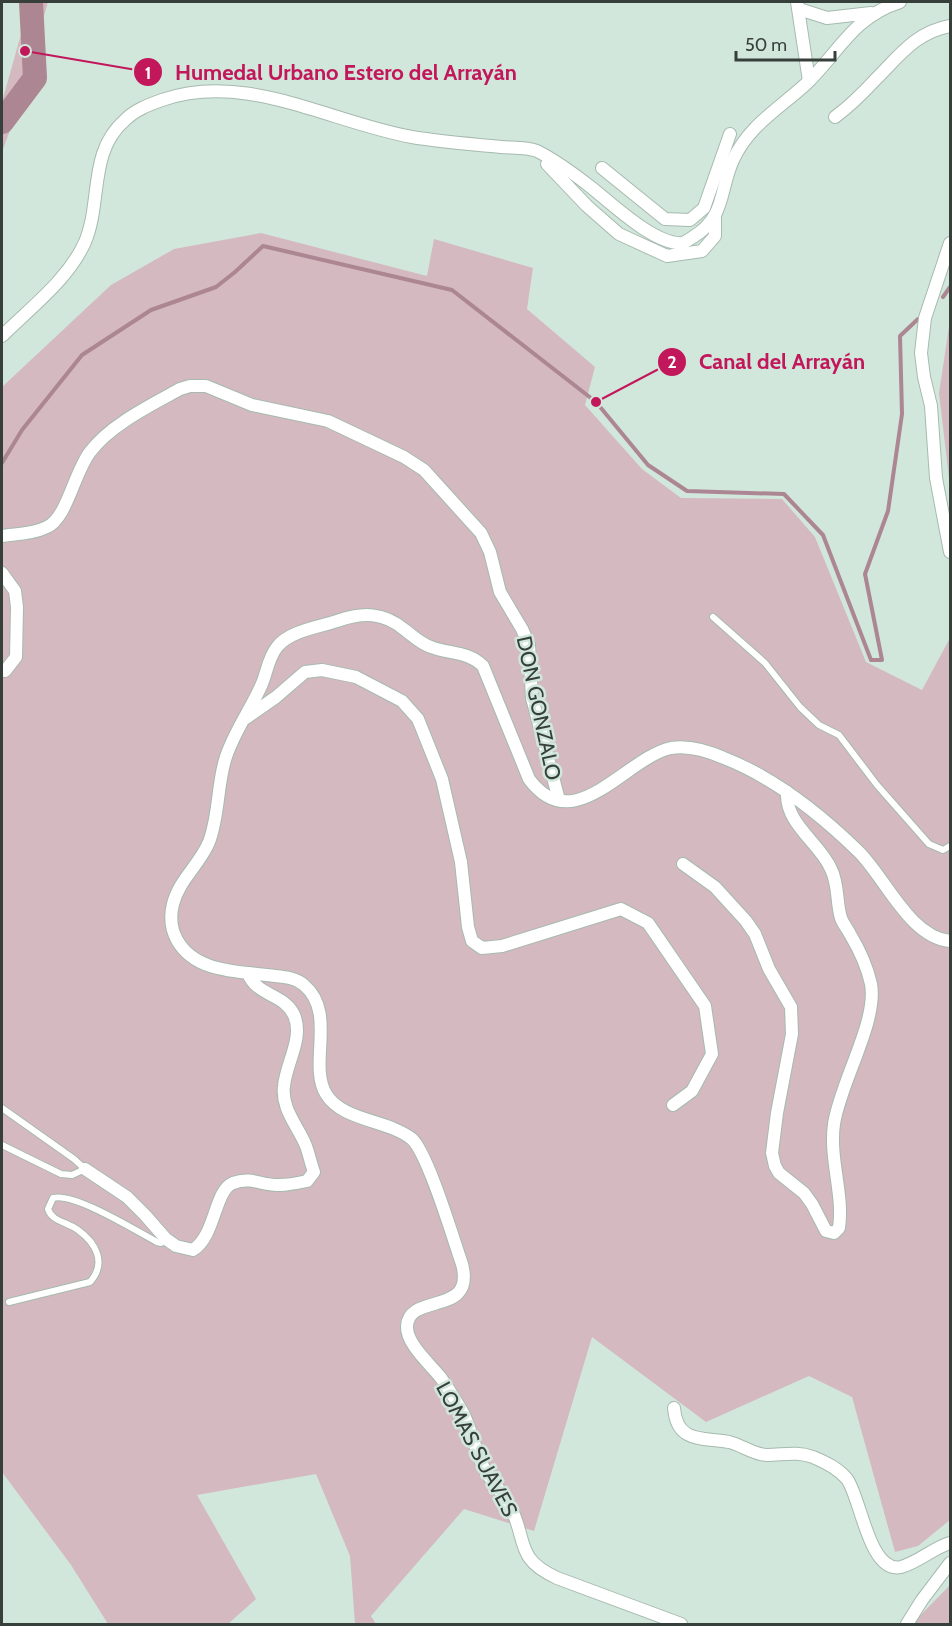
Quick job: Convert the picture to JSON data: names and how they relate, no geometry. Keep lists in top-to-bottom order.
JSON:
{
  "streets": {
    "street": ["DON GONZALO", "LOMAS SUAVES"]
  },
  "crossings": [
    ["DON GONZALO", "LOMAS SUAVES"]
  ],
  "places": ["Humedal Urbano Estero del Arrayán", "Canal del Arrayán"],
  "scale_bar": "50 m"
}
